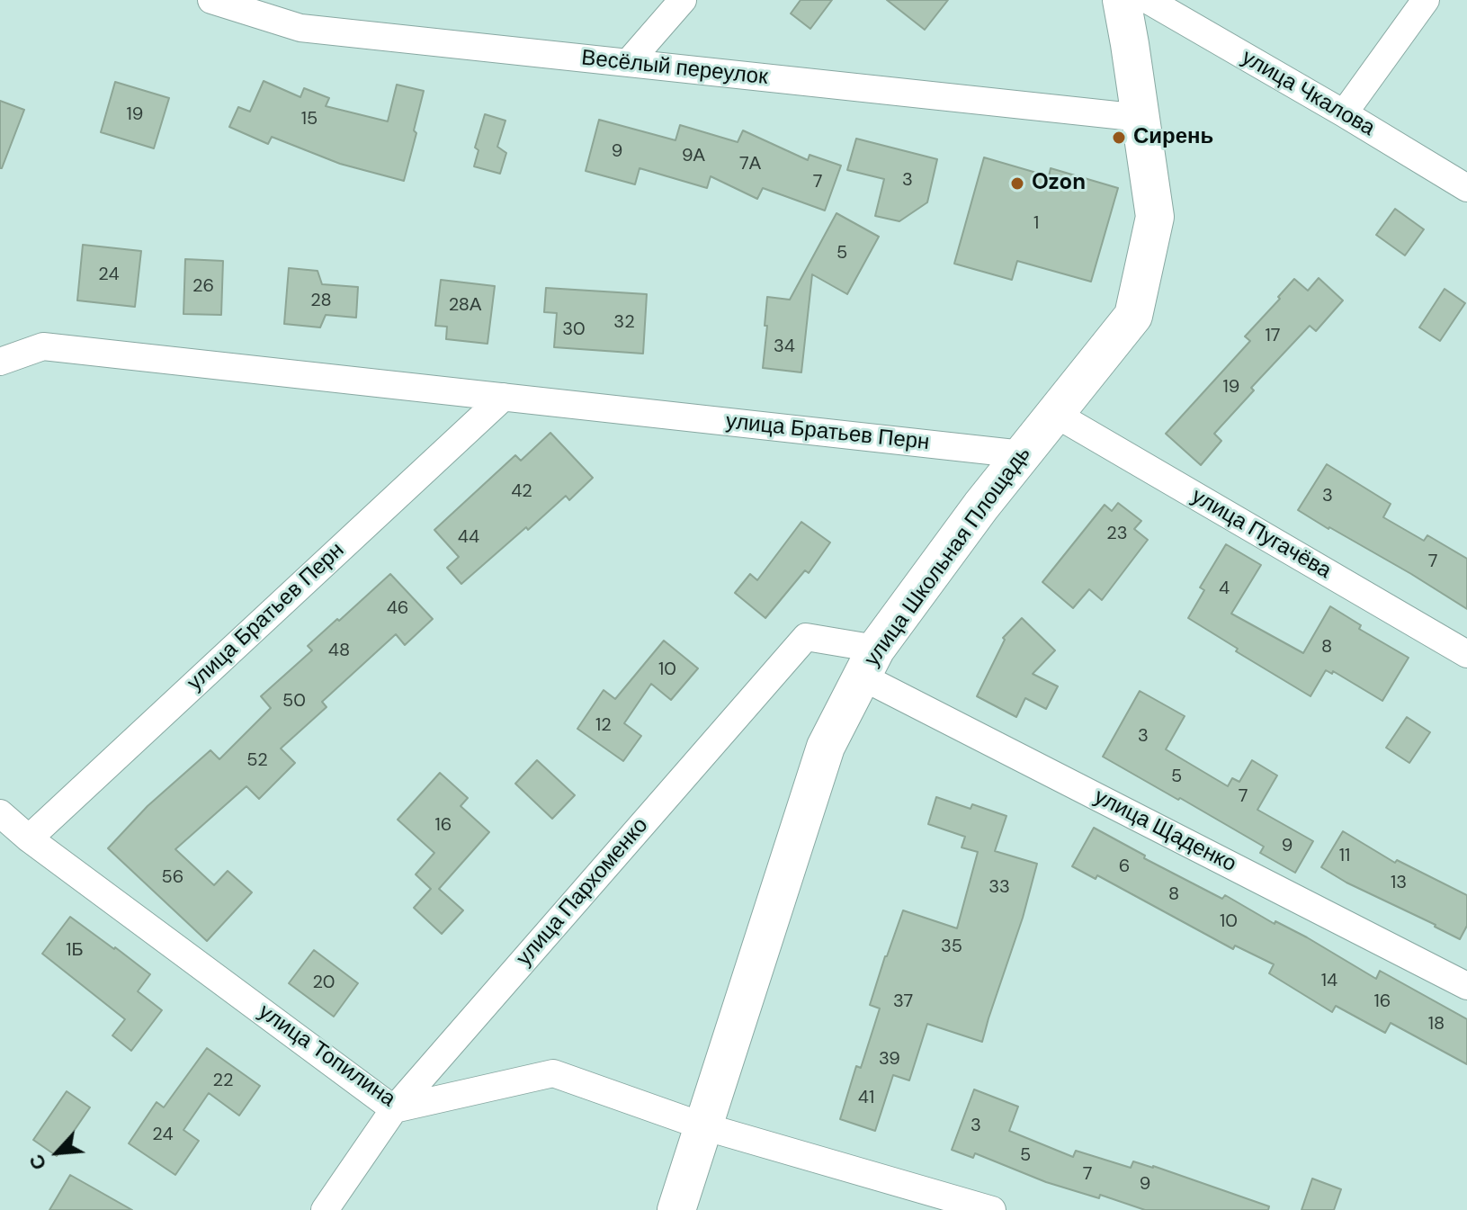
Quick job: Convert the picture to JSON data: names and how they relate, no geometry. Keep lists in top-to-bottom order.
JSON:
{
  "streets": {
    "main road": ["улица Школьная Площадь"],
    "street": [
      "Весёлый переулок",
      "улица Чкалова",
      "улица Братьев Перн",
      "улица Пугачёва",
      "улица Щаденко",
      "улица Пархоменко",
      "улица Топилина"
    ]
  },
  "crossings": [
    ["Весёлый переулок", "улица Школьная Площадь"],
    ["улица Братьев Перн", "улица Школьная Площадь"],
    ["улица Братьев Перн", "улица Топилина"],
    ["улица Пугачёва", "улица Школьная Площадь"],
    ["улица Школьная Площадь", "улица Щаденко"],
    ["улица Школьная Площадь", "улица Пархоменко"],
    ["улица Школьная Площадь", "улица Топилина"],
    ["улица Щаденко", "улица Пархоменко"],
    ["улица Пархоменко", "улица Топилина"]
  ],
  "places": ["Сирень", "Ozon"],
  "house_numbers": [
    "19",
    "15",
    "9",
    "9А",
    "7А",
    "3",
    "7",
    "1",
    "5",
    "24",
    "26",
    "28",
    "28А",
    "32",
    "30",
    "17",
    "34",
    "19",
    "42",
    "3",
    "23",
    "44",
    "7",
    "4",
    "46",
    "8",
    "48",
    "10",
    "50",
    "12",
    "3",
    "52",
    "5",
    "7",
    "16",
    "9",
    "11",
    "6",
    "56",
    "13",
    "33",
    "8",
    "10",
    "35",
    "1Б",
    "14",
    "20",
    "37",
    "16",
    "18",
    "39",
    "22",
    "41",
    "3",
    "24",
    "5",
    "7",
    "9"
  ],
  "north": "bottom left"
}
